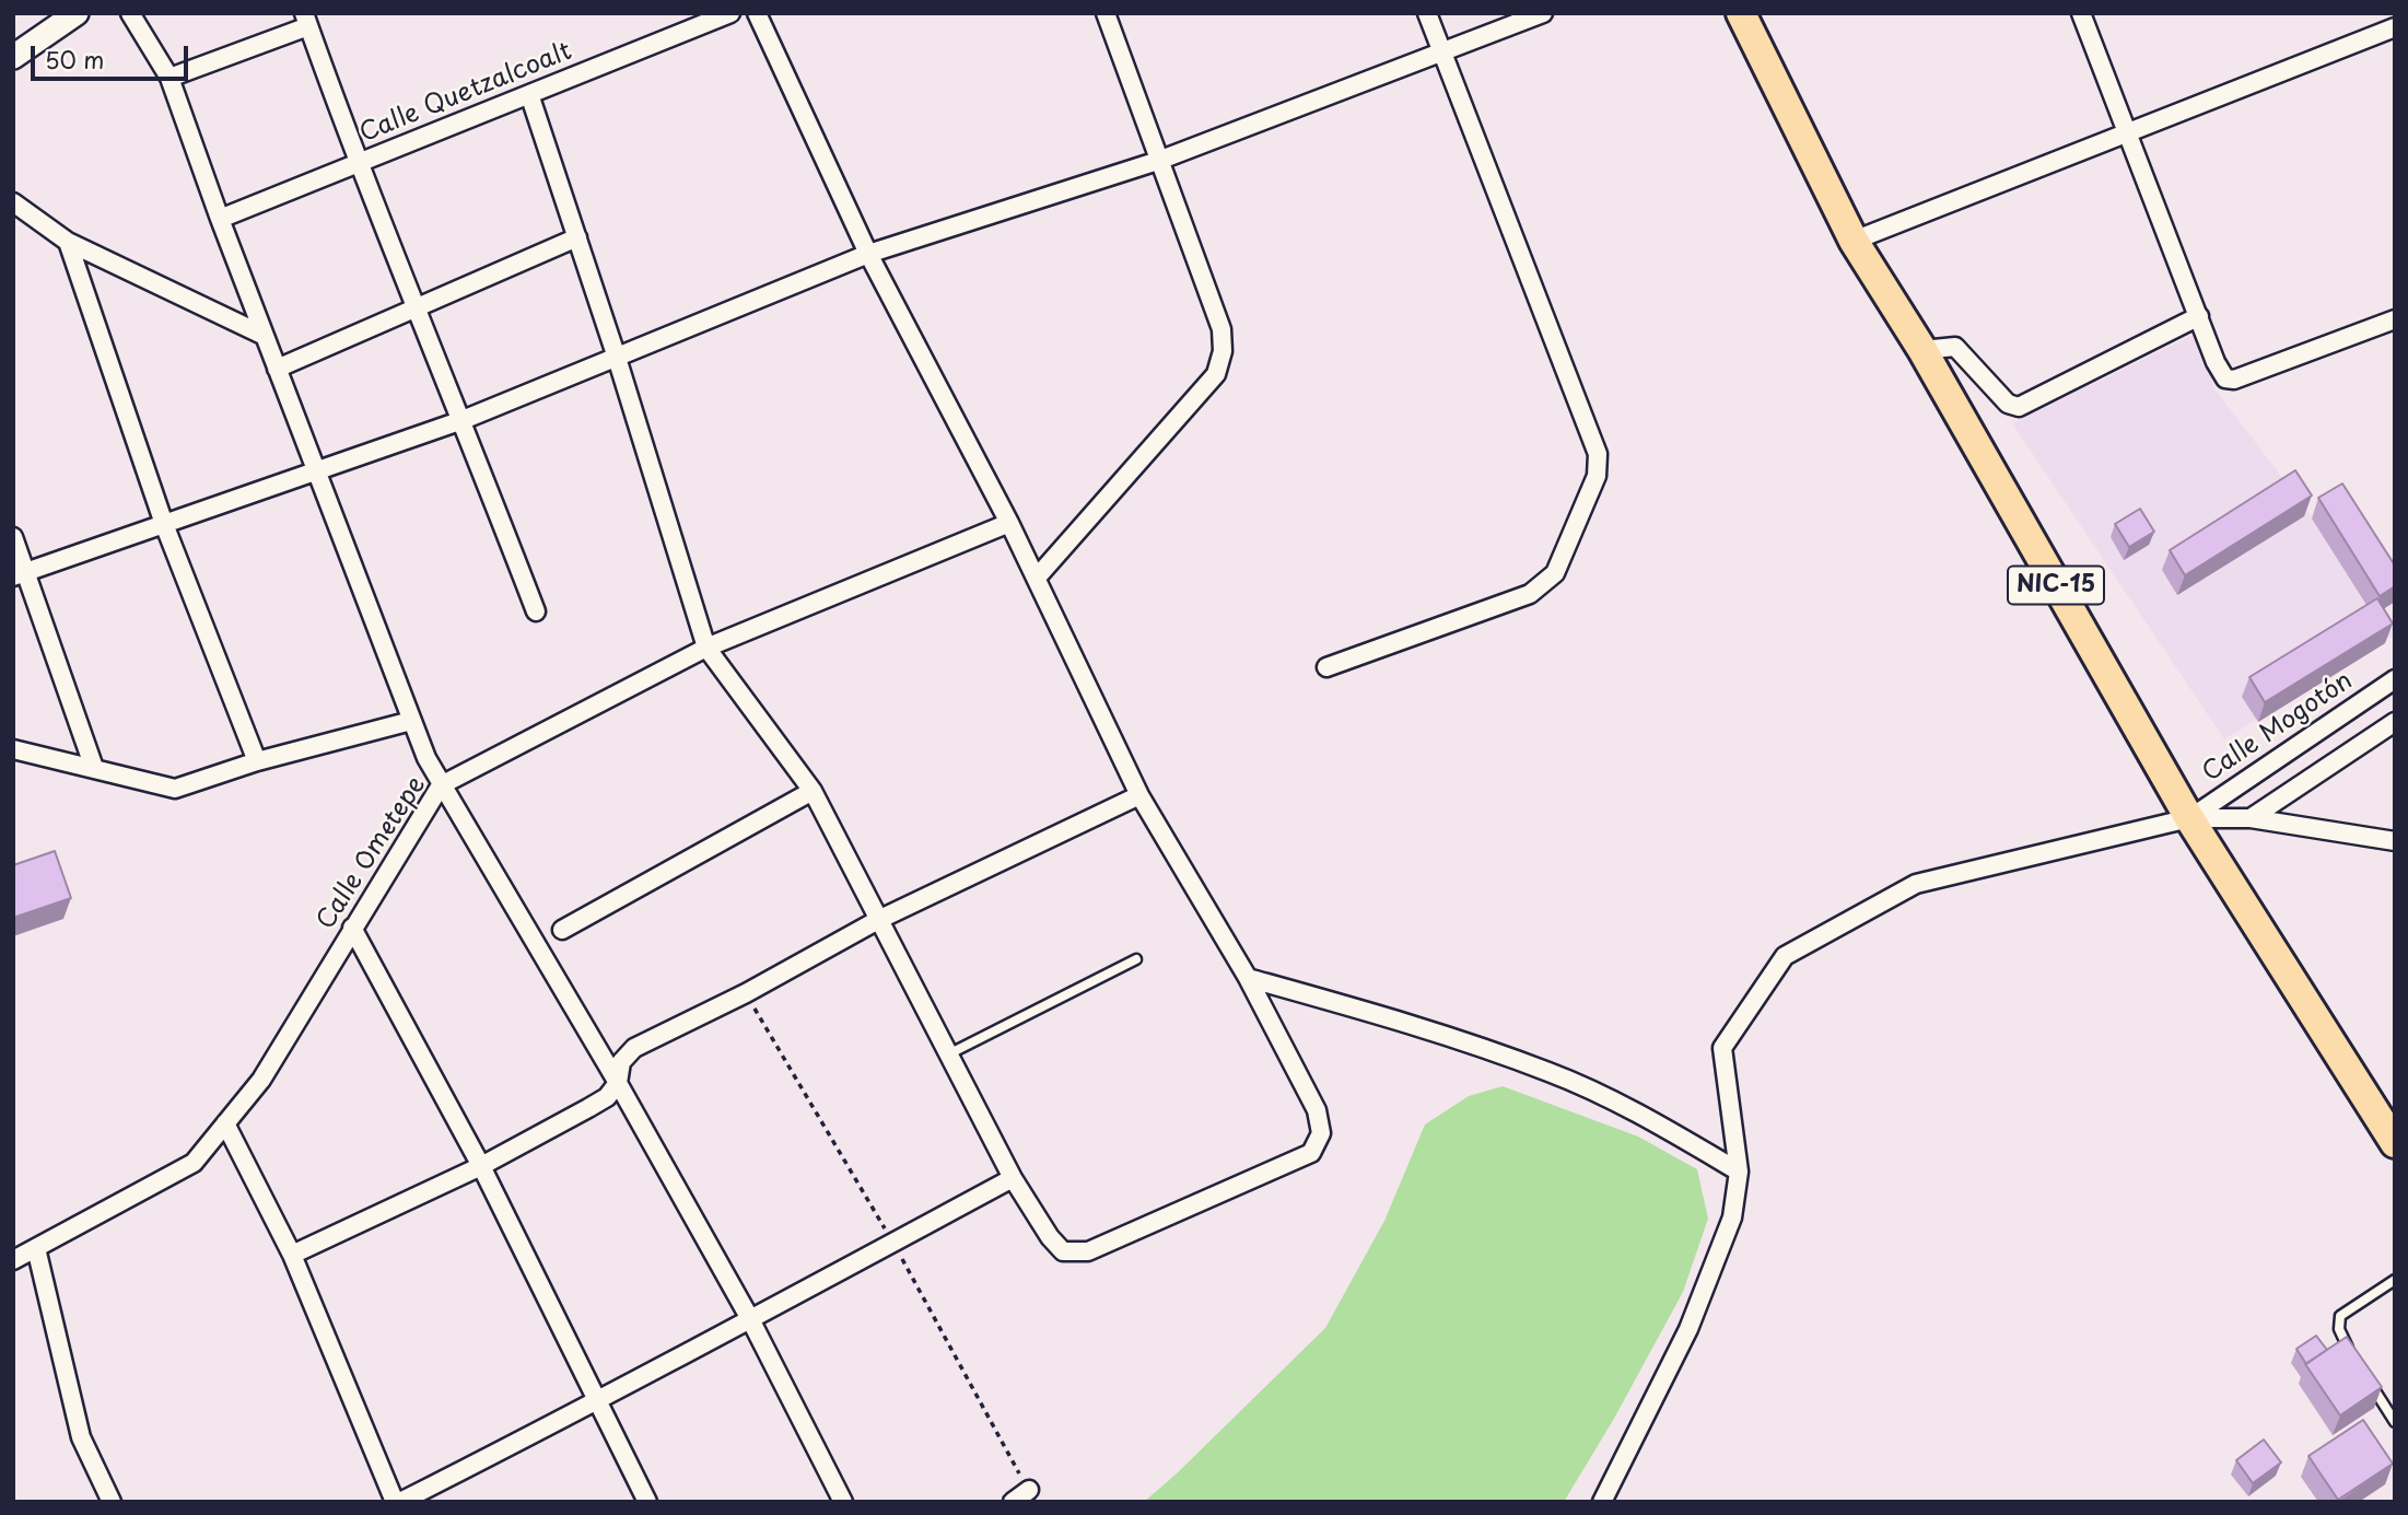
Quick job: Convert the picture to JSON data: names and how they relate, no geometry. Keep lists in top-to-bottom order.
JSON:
{
  "streets": {
    "highway": ["NIC-15"],
    "street": ["Calle Quetzalcoalt", "Calle Mogotón", "Calle Ometepe"]
  },
  "crossings": [
    ["NIC-15", "Calle Mogotón"]
  ],
  "scale_bar": "50 m"
}
